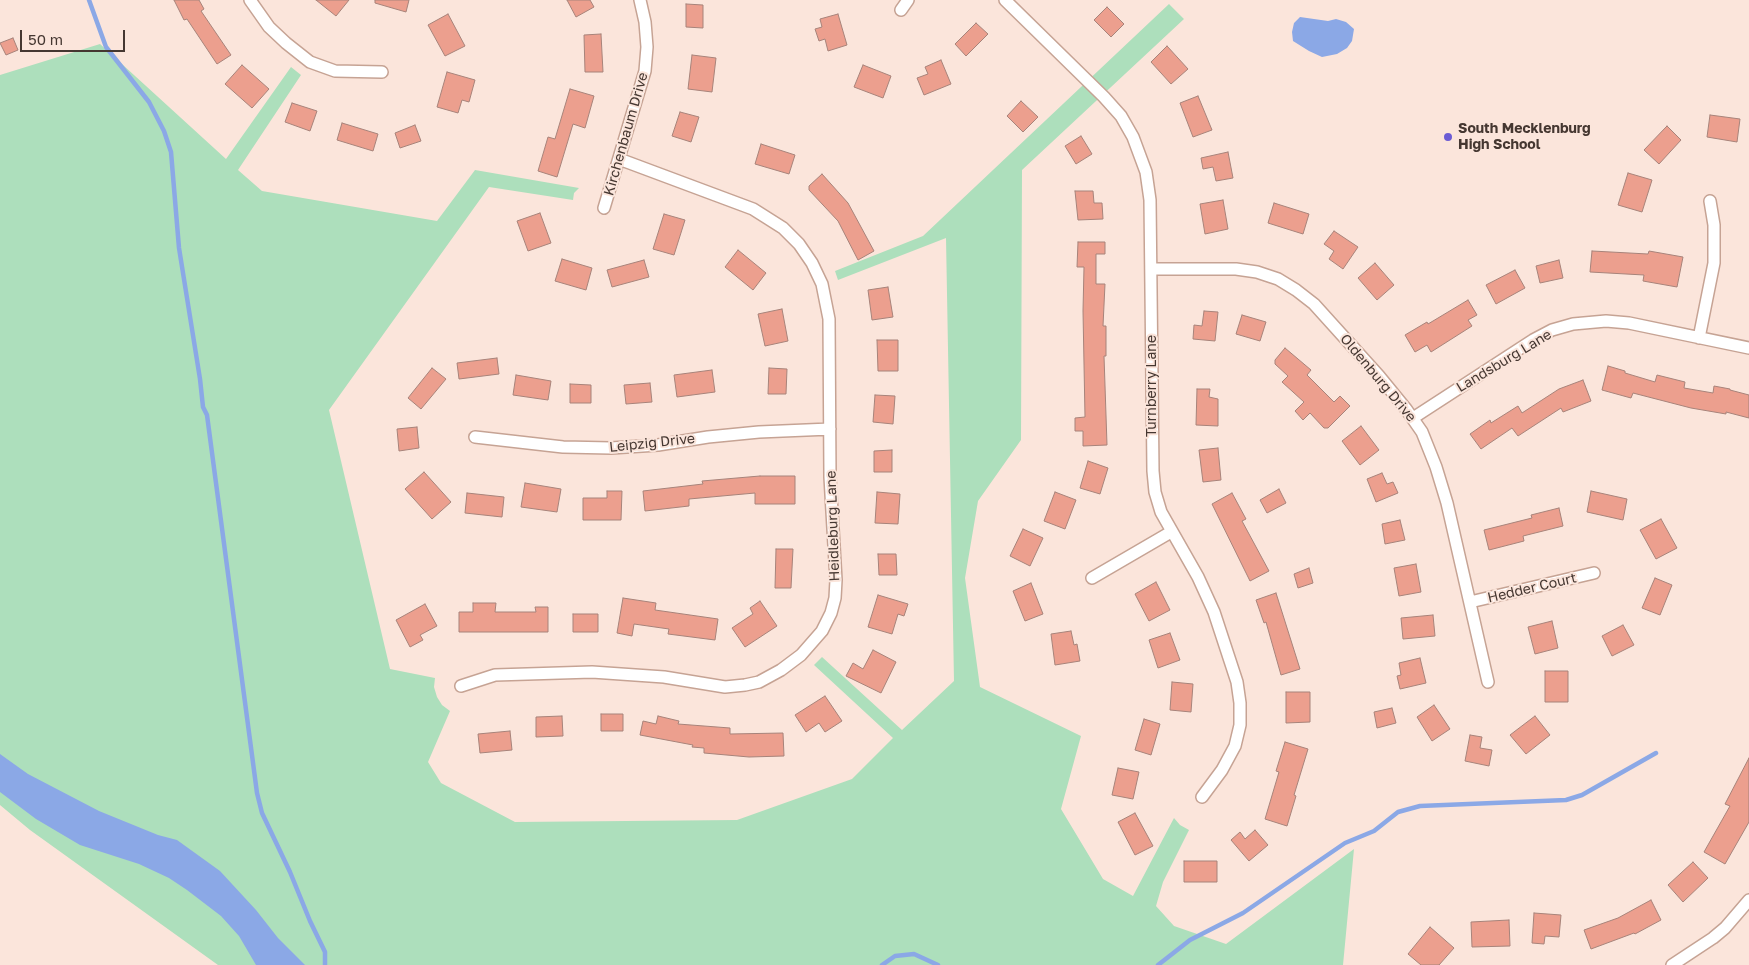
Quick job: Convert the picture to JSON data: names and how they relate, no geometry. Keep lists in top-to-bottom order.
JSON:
{
  "streets": {
    "street": [
      "Kirchenbaum Drive",
      "Landsburg Lane",
      "Oldenburg Drive",
      "Turnberry Lane",
      "Leipzig Drive",
      "Heidleburg Lane",
      "Hedder Court"
    ]
  },
  "crossings": [
    ["Kirchenbaum Drive", "Heidleburg Lane"],
    ["Landsburg Lane", "Oldenburg Drive"],
    ["Oldenburg Drive", "Turnberry Lane"],
    ["Oldenburg Drive", "Hedder Court"],
    ["Leipzig Drive", "Heidleburg Lane"]
  ],
  "places": ["South Mecklenburg High School"],
  "scale_bar": "50 m"
}
